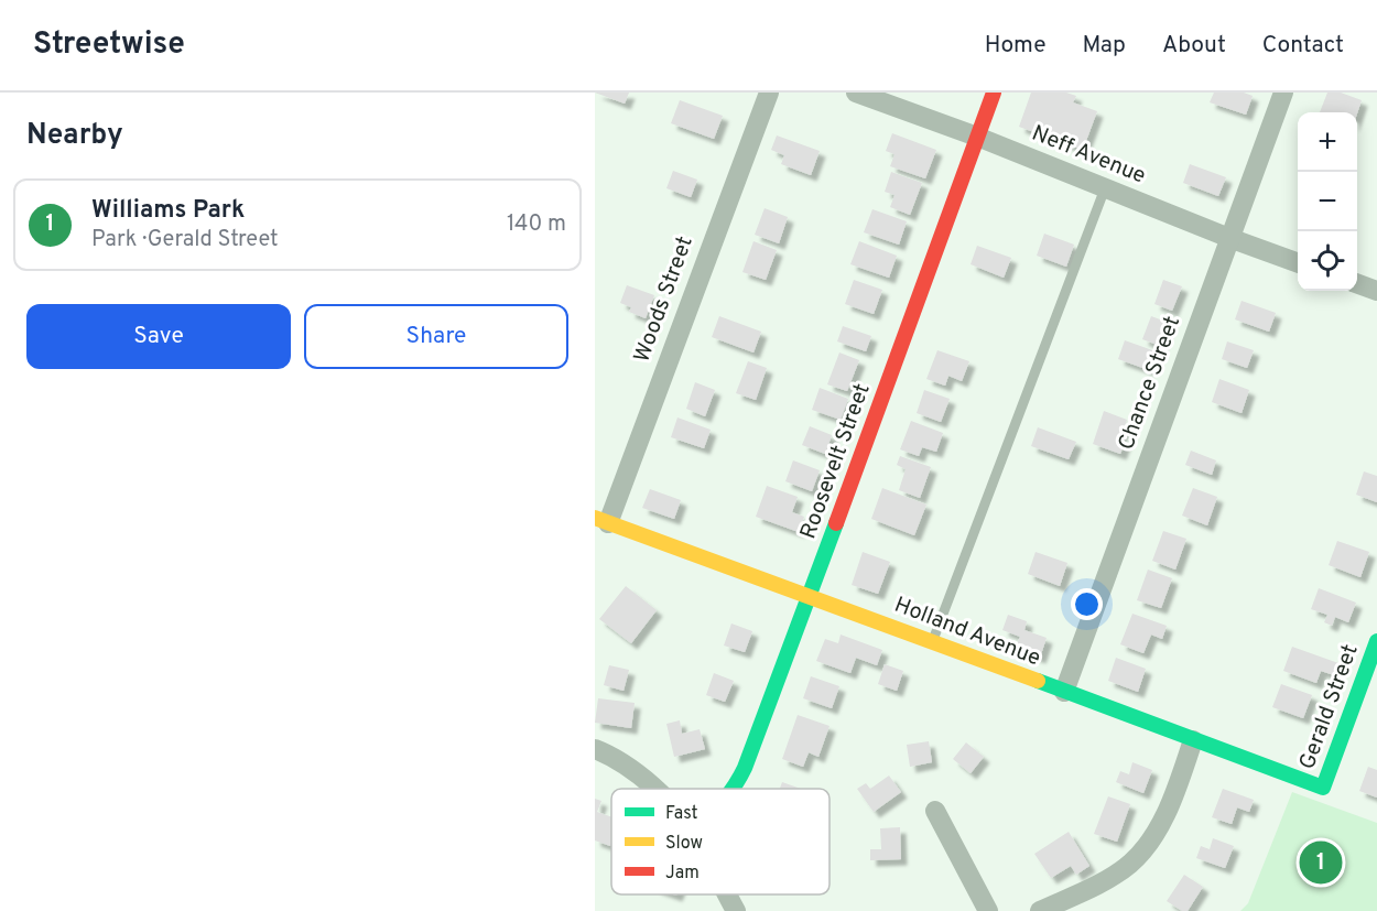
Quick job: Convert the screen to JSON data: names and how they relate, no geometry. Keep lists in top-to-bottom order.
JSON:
{
  "streets": {
    "street": [
      "Neff Avenue",
      "Woods Street",
      "Chance Street",
      "Roosevelt Street",
      "Holland Avenue",
      "Gerald Street"
    ]
  },
  "crossings": [
    ["Neff Avenue", "Chance Street"],
    ["Neff Avenue", "Roosevelt Street"],
    ["Woods Street", "Holland Avenue"],
    ["Chance Street", "Holland Avenue"],
    ["Roosevelt Street", "Holland Avenue"],
    ["Holland Avenue", "Gerald Street"]
  ],
  "legend": ["Fast", "Slow", "Jam"],
  "page": {
    "header": "Streetwise",
    "nav": [
      "Home",
      "Map",
      "About",
      "Contact"
    ],
    "heading": "Nearby",
    "map_buttons": ["+", "−"],
    "list": [
      {
        "mark": "1",
        "name": "Williams Park",
        "note": "Park · Gerald Street",
        "value": "140 m"
      }
    ],
    "buttons": ["Save", "Share"],
    "pins": "1"
  }
}
